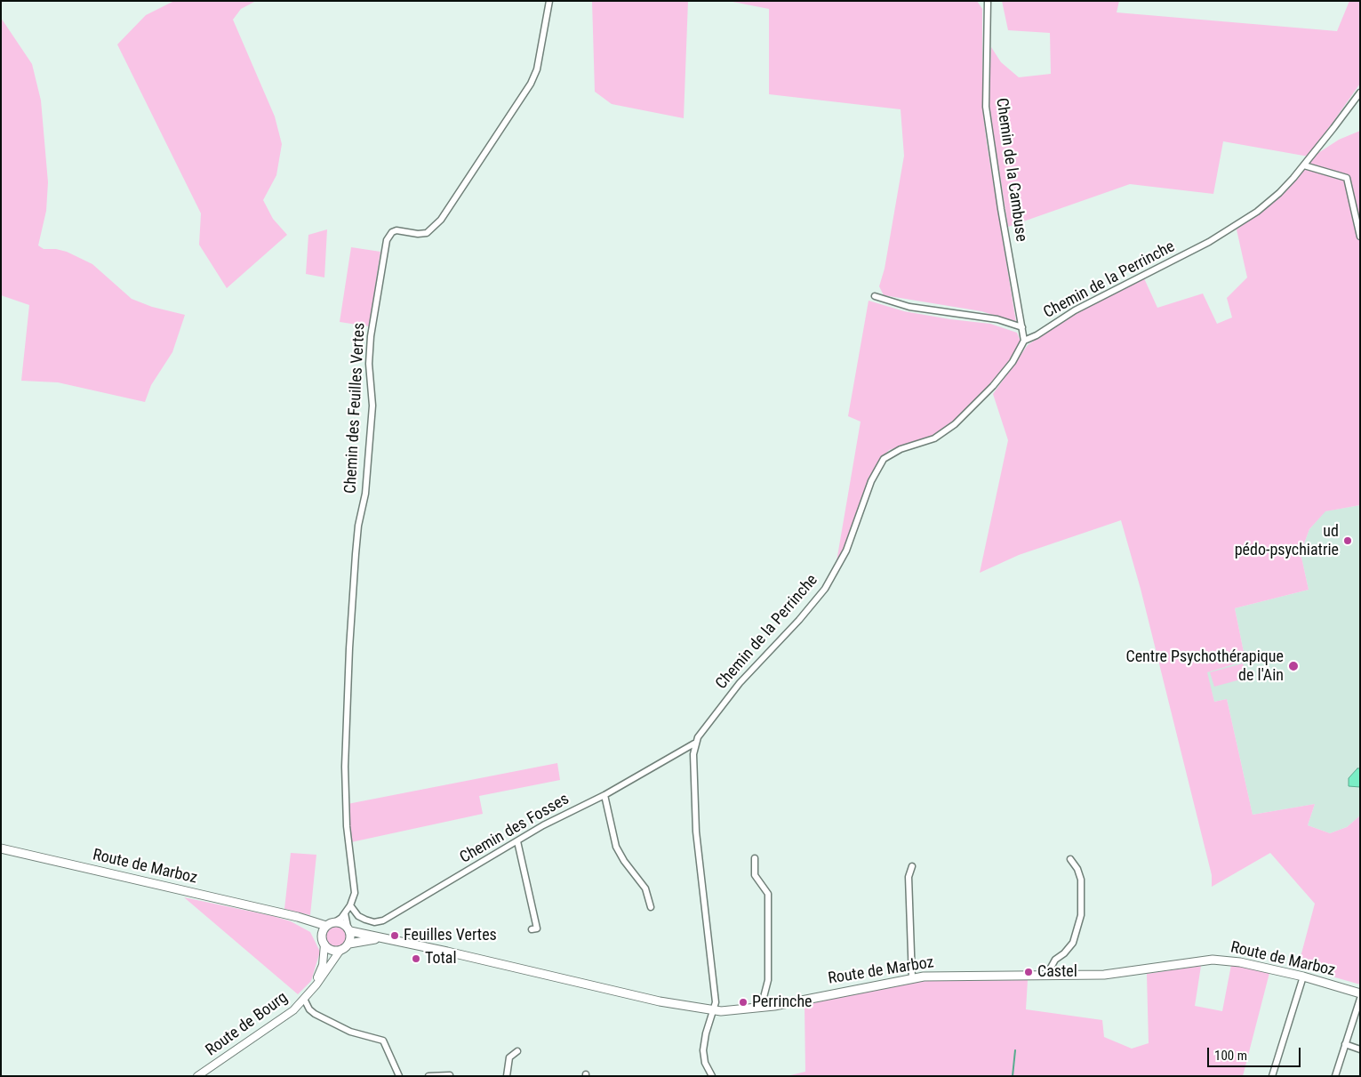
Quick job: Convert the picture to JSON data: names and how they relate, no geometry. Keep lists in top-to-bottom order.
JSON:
{
  "streets": {
    "main road": ["Route de Marboz"],
    "street": [
      "Chemin de la Cambuse",
      "Chemin de la Perrinche",
      "Chemin des Feuilles Vertes",
      "Chemin des Fosses",
      "Route de Bourg"
    ]
  },
  "crossings": [
    ["Chemin de la Cambuse", "Chemin de la Perrinche"],
    ["Chemin de la Perrinche", "Chemin des Fosses"],
    ["Chemin des Feuilles Vertes", "Chemin des Fosses"],
    ["Route de Marboz", "Route de Bourg"]
  ],
  "places": [
    "ud pédo-psychiatrie",
    "Centre Psychothérapique de l'Ain",
    "Feuilles Vertes",
    "Total",
    "Castel",
    "Perrinche"
  ],
  "scale_bar": "100 m"
}
